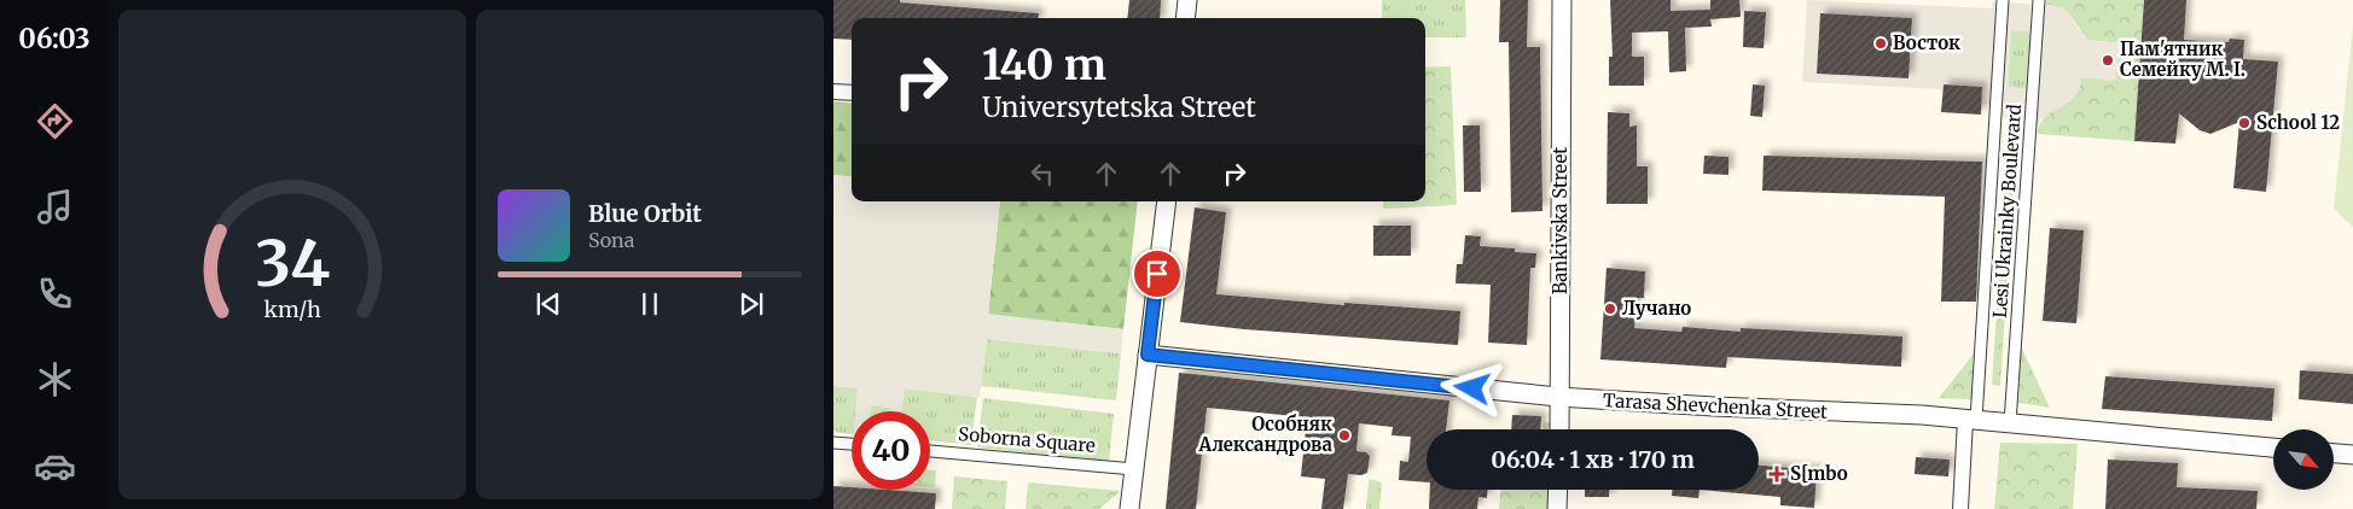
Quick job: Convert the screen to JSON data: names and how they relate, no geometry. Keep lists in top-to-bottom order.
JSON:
{
  "streets": {
    "street": [
      "Lesi Ukrainky Boulevard",
      "Bankivska Street",
      "Tarasa Shevchenka Street",
      "Soborna Square"
    ]
  },
  "crossings": [
    ["Lesi Ukrainky Boulevard", "Tarasa Shevchenka Street"],
    ["Bankivska Street", "Tarasa Shevchenka Street"]
  ],
  "places": {
    "other": [
      "Восток",
      "Пам'ятник Семейку М. І.",
      "School 12",
      "Лучано",
      "Особняк Александрова"
    ],
    "health": ["S[mbo"]
  },
  "north": "bottom right",
  "page": {
    "tabs": "06:03",
    "turn": ["140 m", "Universytetska Street"],
    "song": ["Blue Orbit", "Sona"],
    "limit": "40",
    "trip": "06:04 · 1 хв · 170 m",
    "gauge": ["34", "km/h"]
  }
}
